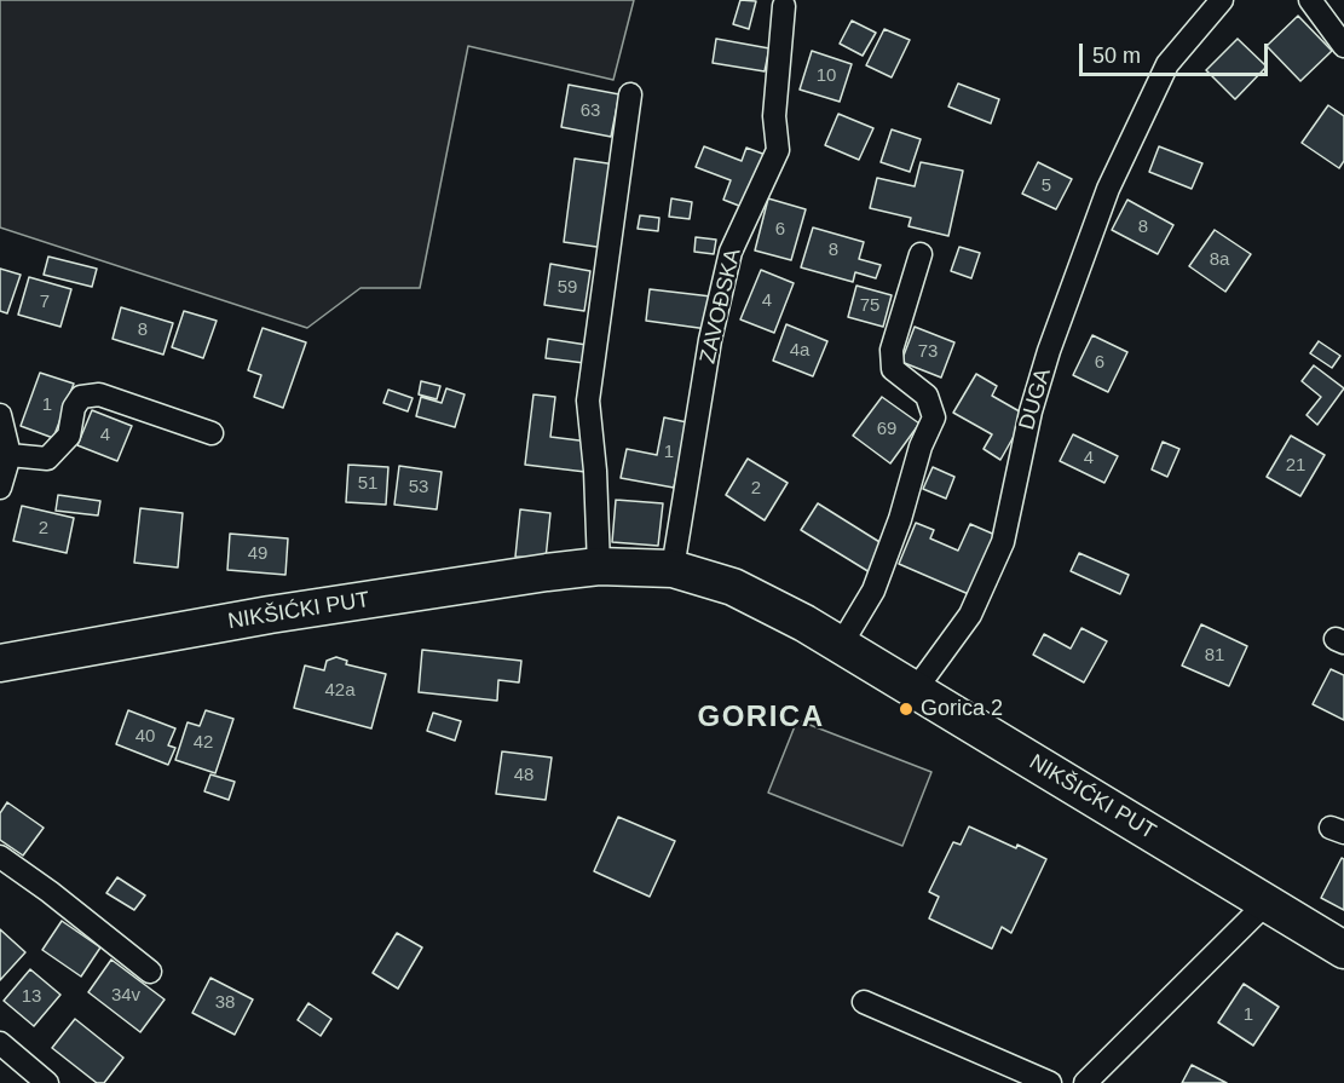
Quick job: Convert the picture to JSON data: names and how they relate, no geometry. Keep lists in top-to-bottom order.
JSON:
{
  "streets": {
    "main road": ["NIKŠIĆKI PUT"],
    "street": ["ZAVOĐSKA", "DUGA"]
  },
  "crossings": [
    ["ZAVOĐSKA", "NIKŠIĆKI PUT"],
    ["DUGA", "NIKŠIĆKI PUT"]
  ],
  "districts": ["GORICA"],
  "places": ["Gorica 2"],
  "house_numbers": [
    "10",
    "63",
    "5",
    "8",
    "6",
    "8",
    "8a",
    "59",
    "4",
    "7",
    "75",
    "8",
    "4a",
    "73",
    "6",
    "1",
    "69",
    "4",
    "1",
    "4",
    "21",
    "51",
    "53",
    "2",
    "2",
    "49",
    "81",
    "42a",
    "40",
    "42",
    "48",
    "34v",
    "13",
    "38",
    "1"
  ],
  "scale_bar": "50 m"
}
